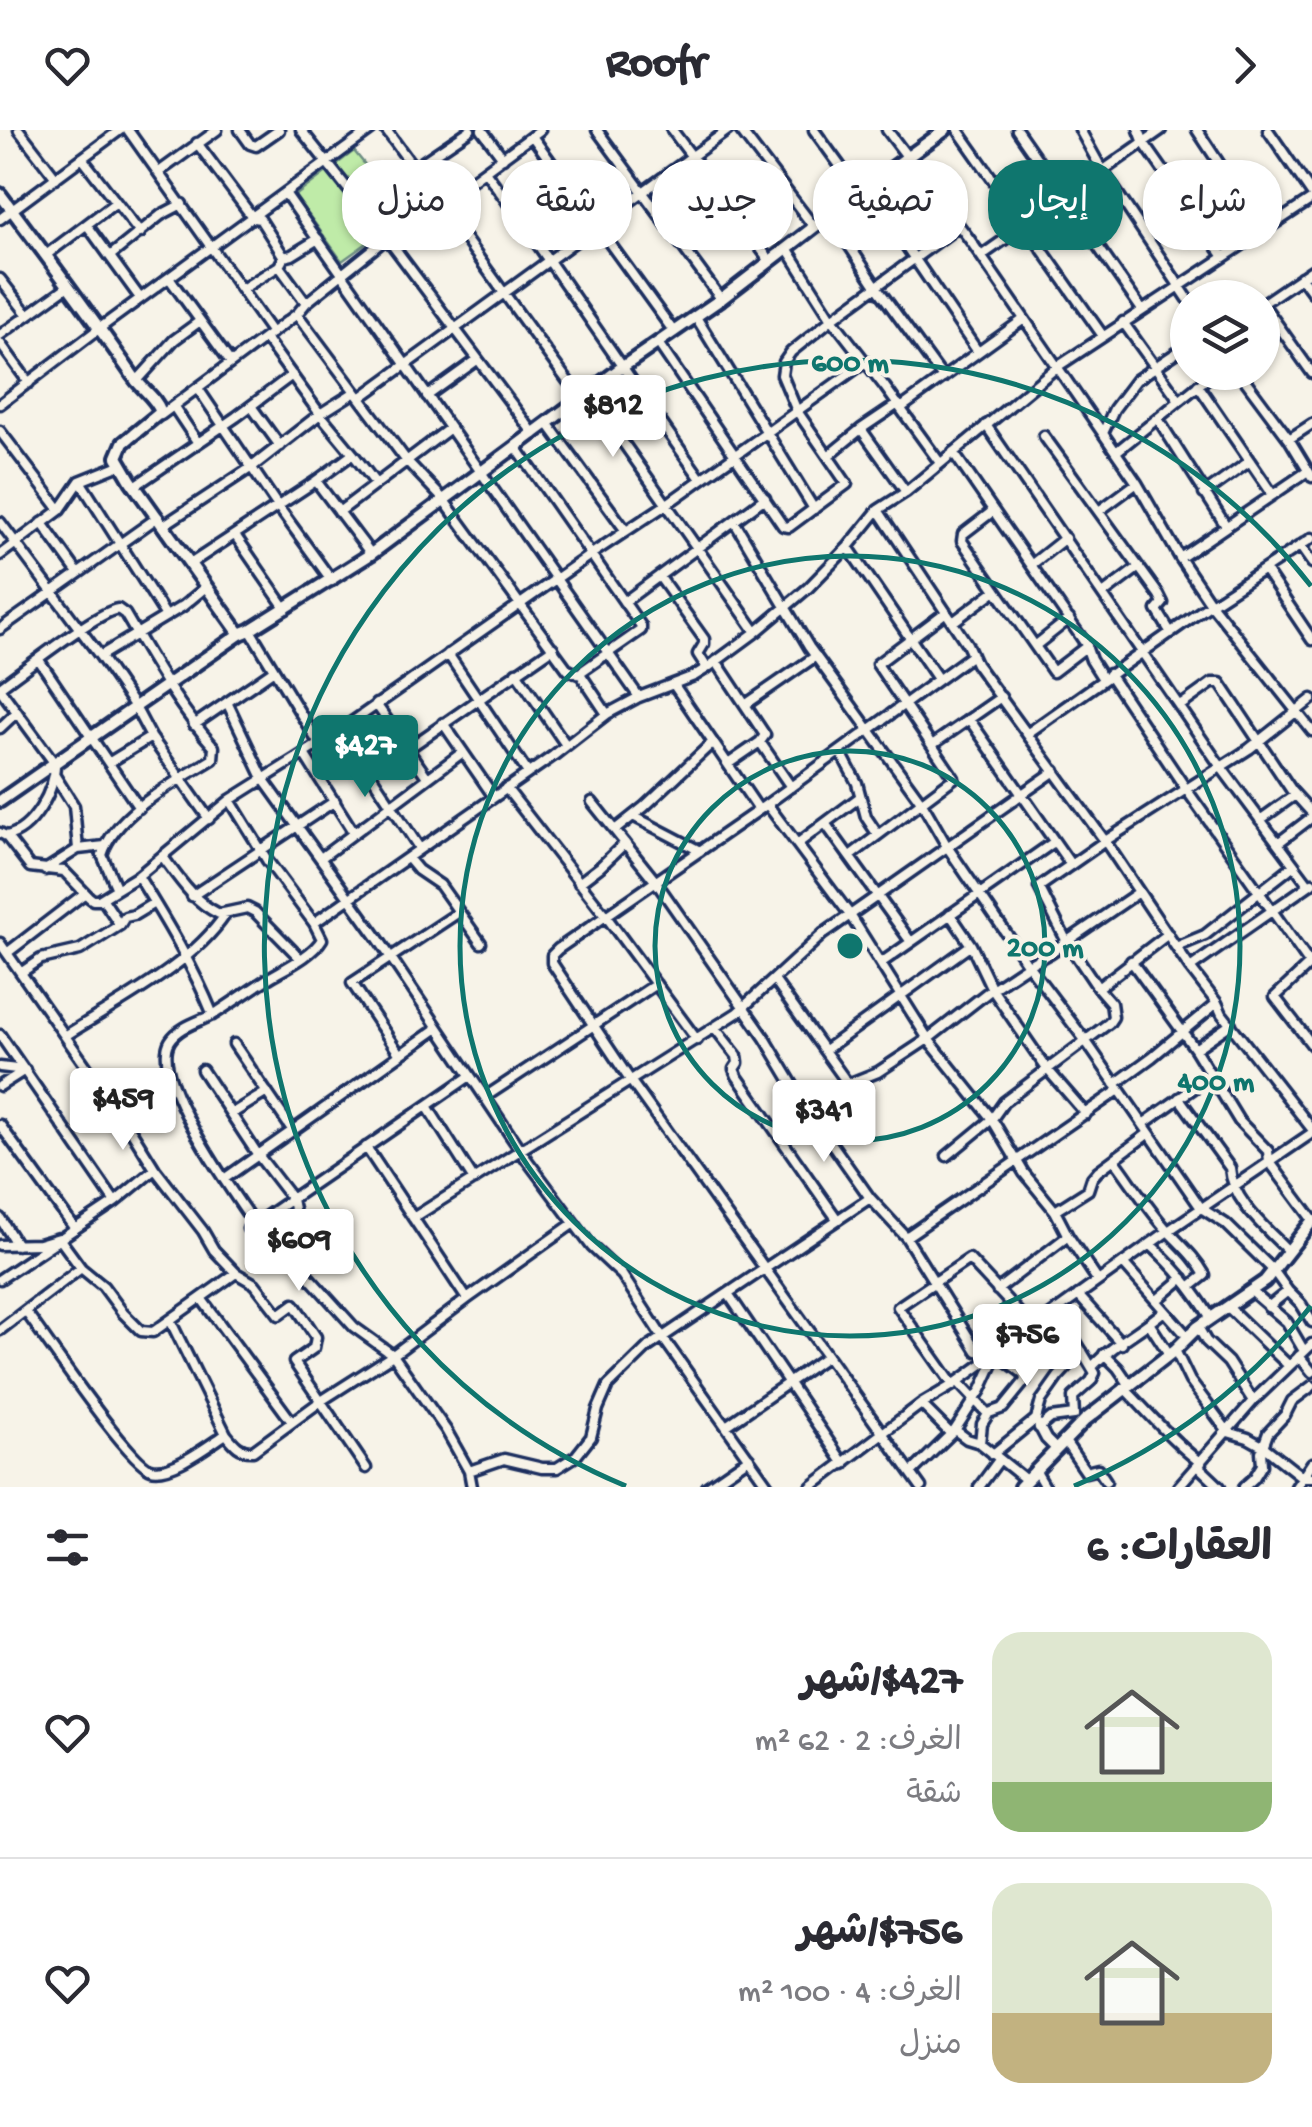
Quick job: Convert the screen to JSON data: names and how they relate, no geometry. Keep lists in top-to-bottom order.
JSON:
{
  "page": {
    "header": "Roofr",
    "chip": [
      "شراء",
      "إيجار",
      "تصفية",
      "جديد",
      "شقة",
      "منزل"
    ],
    "price": [
      "$812",
      "$427",
      "$459",
      "$341",
      "$609",
      "$756"
    ],
    "heading": "العقارات: 6",
    "list": [
      {
        "name": "$427/شهر",
        "note": "الغرف: 2 · 62 m² · شقة"
      },
      {
        "name": "$756/شهر",
        "note": "الغرف: 4 · 100 m² · منزل"
      }
    ]
  },
  "rings": ["600 m", "200 m", "400 m"]
}
